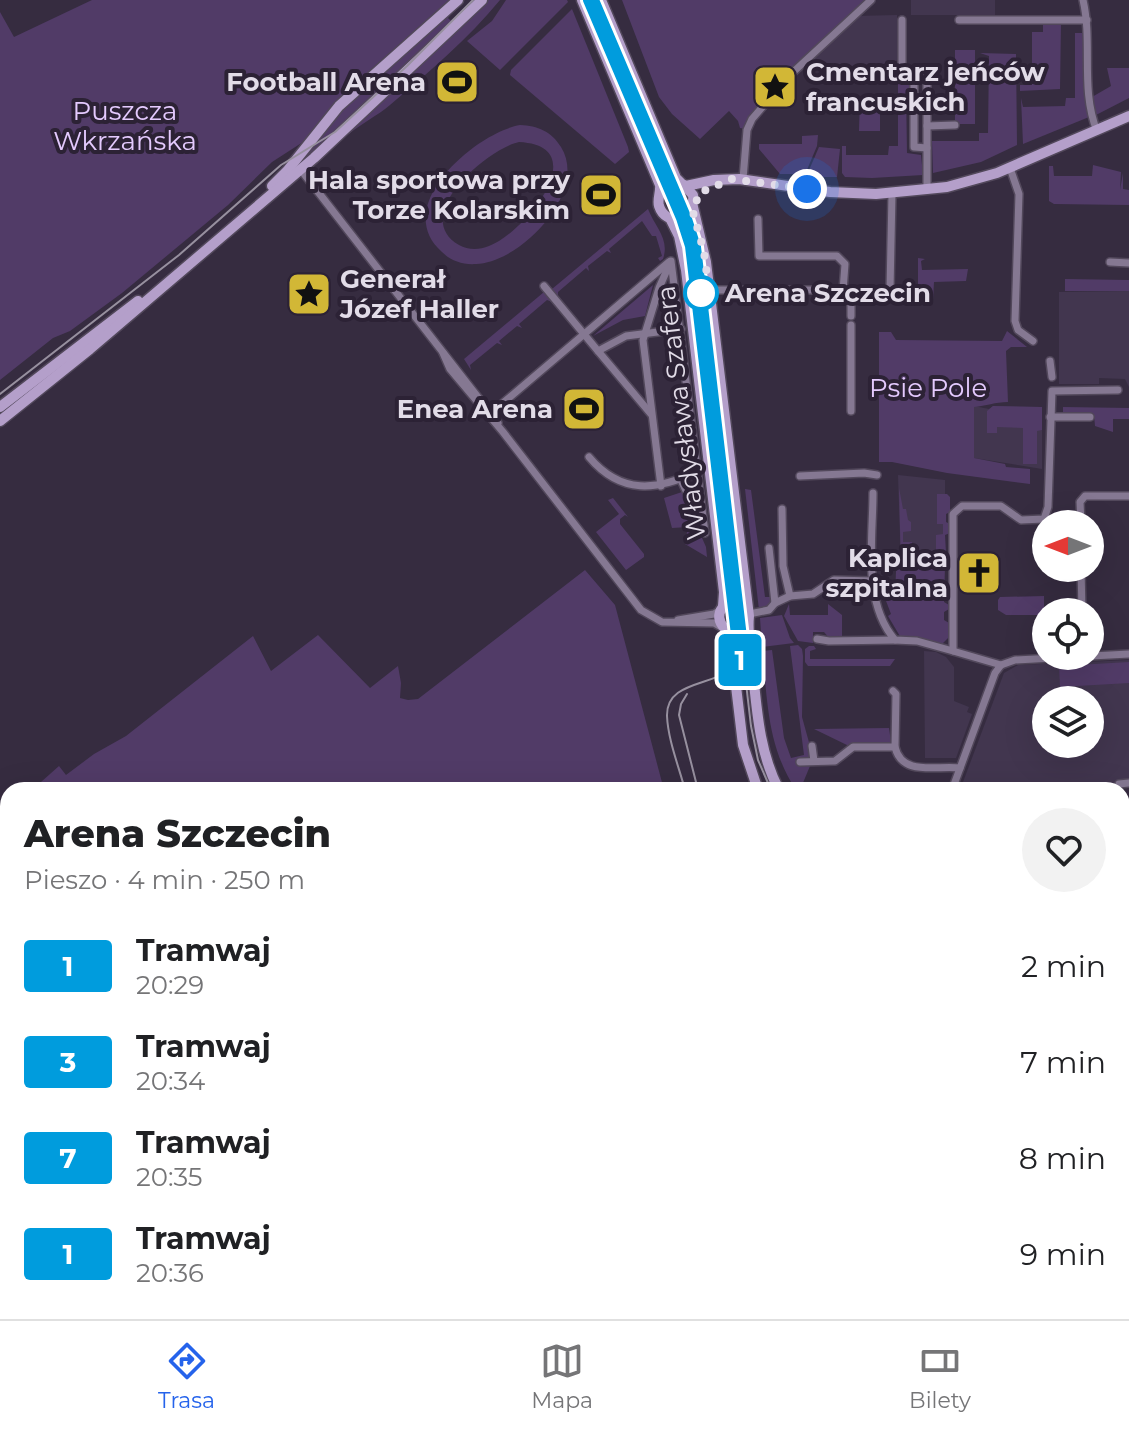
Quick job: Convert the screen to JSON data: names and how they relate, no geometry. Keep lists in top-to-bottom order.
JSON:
{
  "streets": {
    "main road": ["Władysława Szafera"]
  },
  "parks": ["Puszcza Wkrzańska", "Psie Pole"],
  "places": {
    "sports": ["Football Arena", "Hala sportowa przy Torze Kolarskim", "Enea Arena"],
    "place": ["Cmentarz jeńców francuskich", "Generał Józef Haller"],
    "other": ["Arena Szczecin"],
    "church": ["Kaplica szpitalna"]
  },
  "lines": ["tram line 1"],
  "north": "left",
  "page": {
    "on_map": "1",
    "heading": ["Arena Szczecin", "Pieszo · 4 min · 250 m"],
    "list": [
      {
        "mark": "1",
        "name": "Tramwaj",
        "note": "20:29",
        "value": "2 min"
      },
      {
        "mark": "3",
        "name": "Tramwaj",
        "note": "20:34",
        "value": "7 min"
      },
      {
        "mark": "7",
        "name": "Tramwaj",
        "note": "20:35",
        "value": "8 min"
      },
      {
        "mark": "1",
        "name": "Tramwaj",
        "note": "20:36",
        "value": "9 min"
      }
    ],
    "tabs": ["Trasa", "Mapa", "Bilety"]
  }
}
